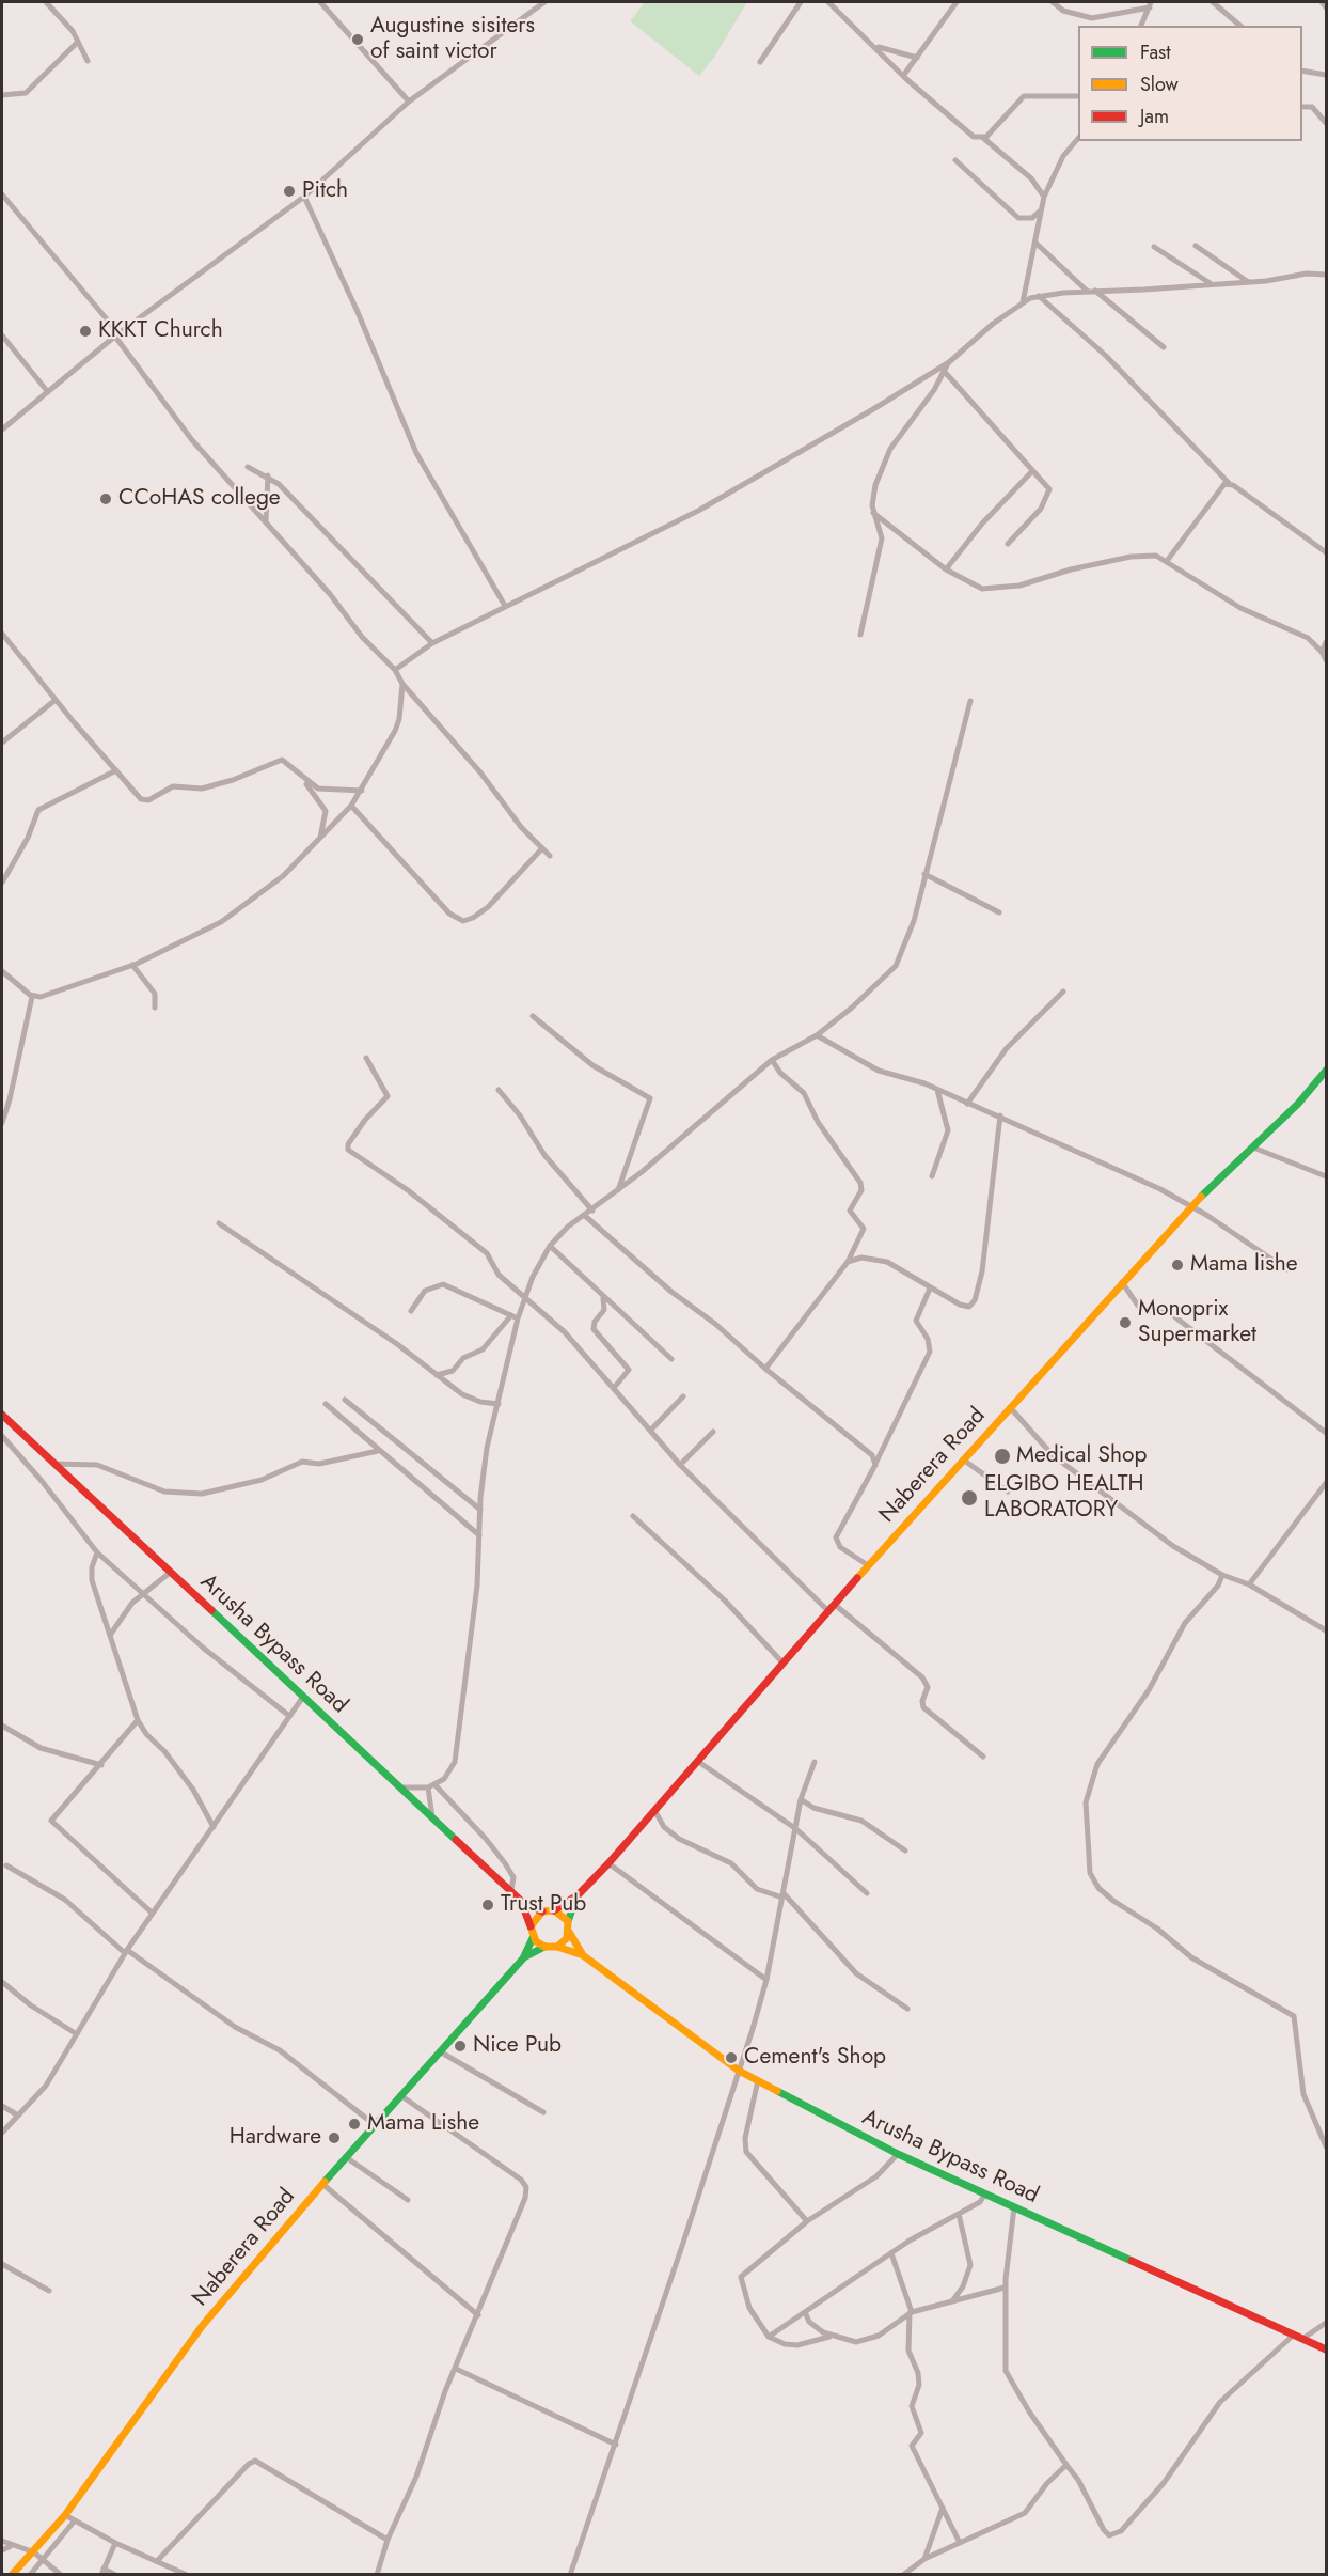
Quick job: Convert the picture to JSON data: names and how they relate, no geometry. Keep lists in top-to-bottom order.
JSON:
{
  "streets": {
    "street": ["Naberera Road", "Arusha Bypass Road"]
  },
  "crossings": [
    ["Naberera Road", "Arusha Bypass Road"]
  ],
  "places": [
    "Augustine sisiters of saint victor",
    "Pitch",
    "KKKT Church",
    "CCoHAS college",
    "Mama lishe",
    "Monoprix Supermarket",
    "Medical Shop",
    "ELGIBO HEALTH LABORATORY",
    "Trust Pub",
    "Nice Pub",
    "Cement's Shop",
    "Mama Lishe",
    "Hardware"
  ],
  "legend": ["Fast", "Slow", "Jam"]
}
